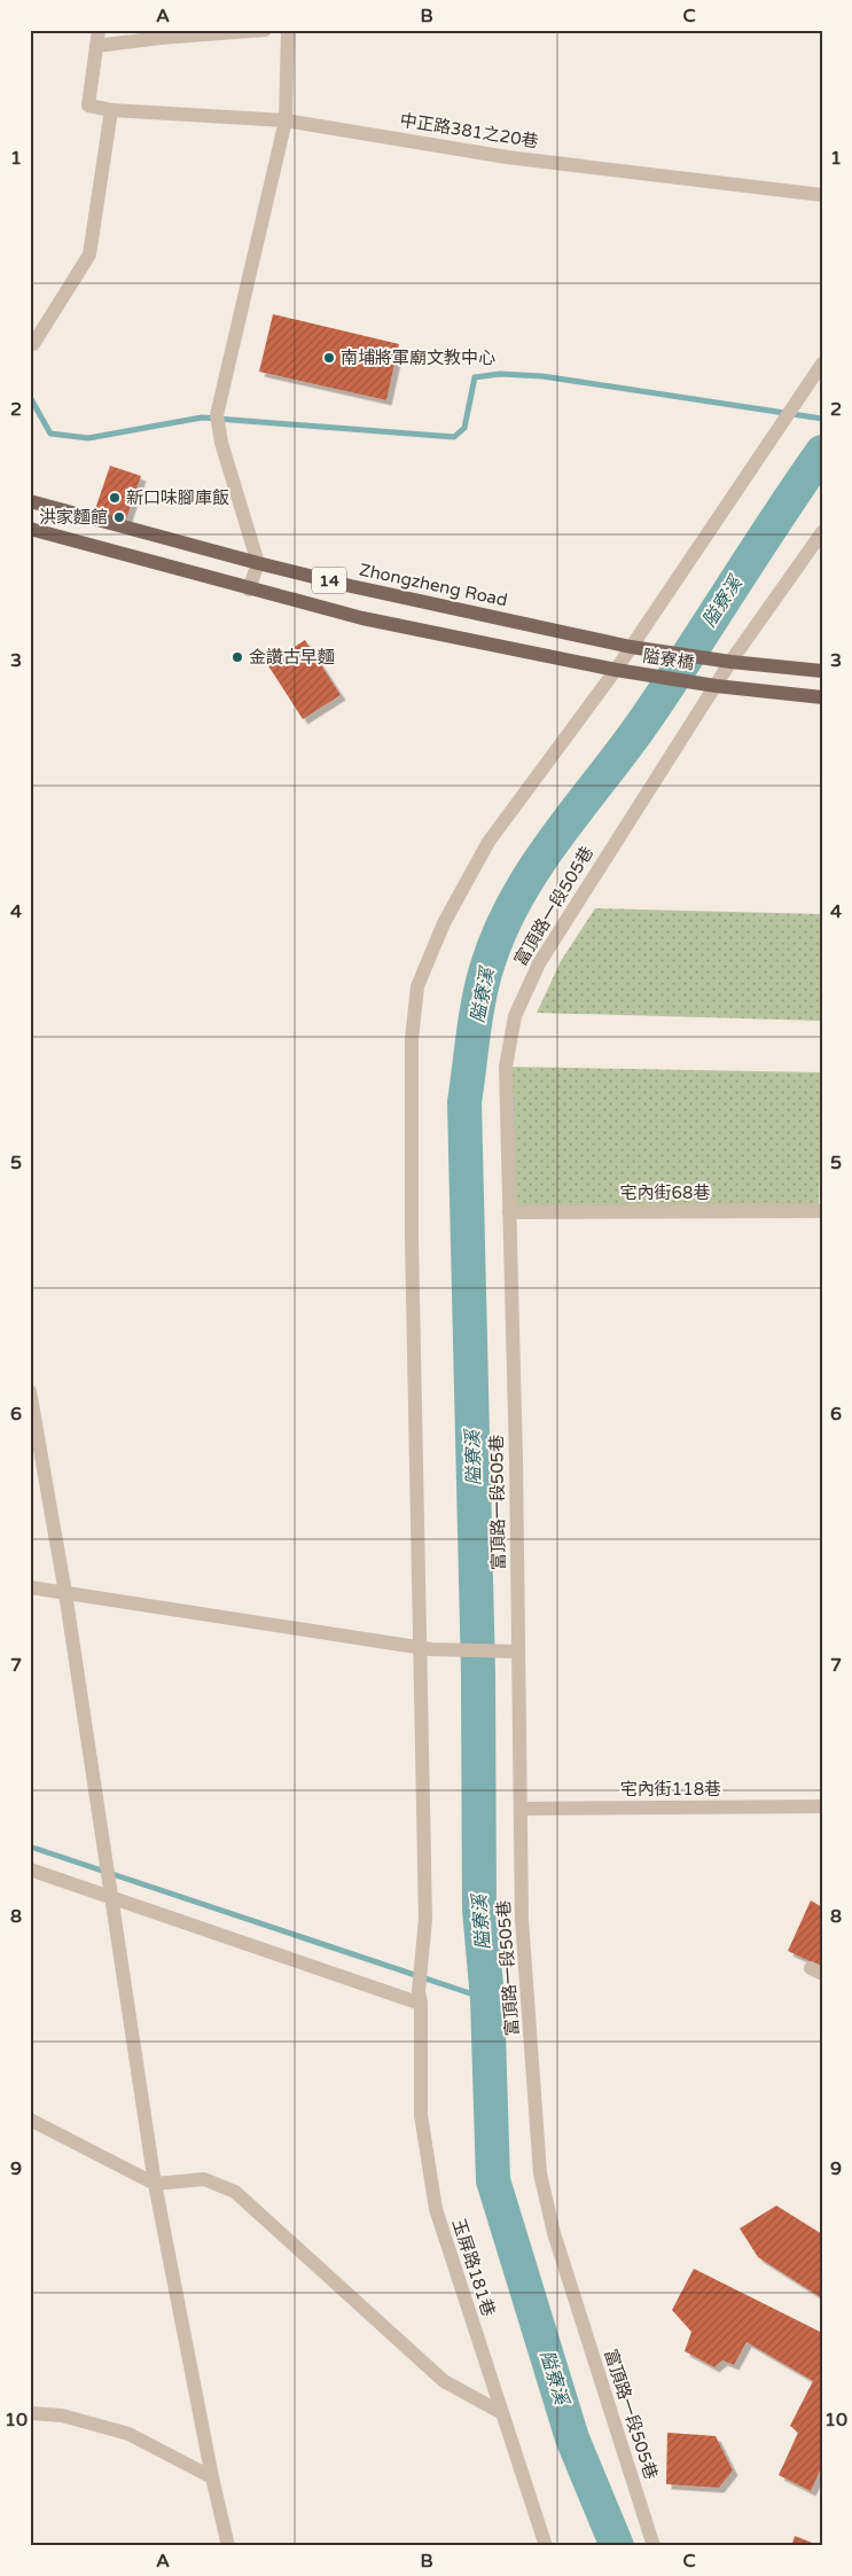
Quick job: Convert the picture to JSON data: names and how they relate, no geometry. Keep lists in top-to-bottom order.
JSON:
{
  "streets": {
    "main road": ["14", "Zhongzheng Road", "隘寮橋"],
    "street": [
      "中正路381之20巷",
      "富頂路一段505巷",
      "宅內街68巷",
      "宅內街118巷",
      "玉屏路181巷"
    ]
  },
  "crossings": [
    ["14", "隘寮橋"],
    ["14", "富頂路一段505巷"],
    ["14", "玉屏路181巷"],
    ["Zhongzheng Road", "隘寮橋"],
    ["Zhongzheng Road", "玉屏路181巷"],
    ["隘寮橋", "富頂路一段505巷"],
    ["隘寮橋", "玉屏路181巷"],
    ["富頂路一段505巷", "宅內街68巷"],
    ["富頂路一段505巷", "宅內街118巷"]
  ],
  "water": ["隘寮溪"],
  "places": [
    "南埔將軍廟文教中心",
    "新口味腳庫飯",
    "洪家麵館",
    "金讚古早麵"
  ],
  "grid": {
    "columns": ["A", "B", "C"],
    "rows": [
      "1",
      "2",
      "3",
      "4",
      "5",
      "6",
      "7",
      "8",
      "9",
      "10"
    ]
  }
}
